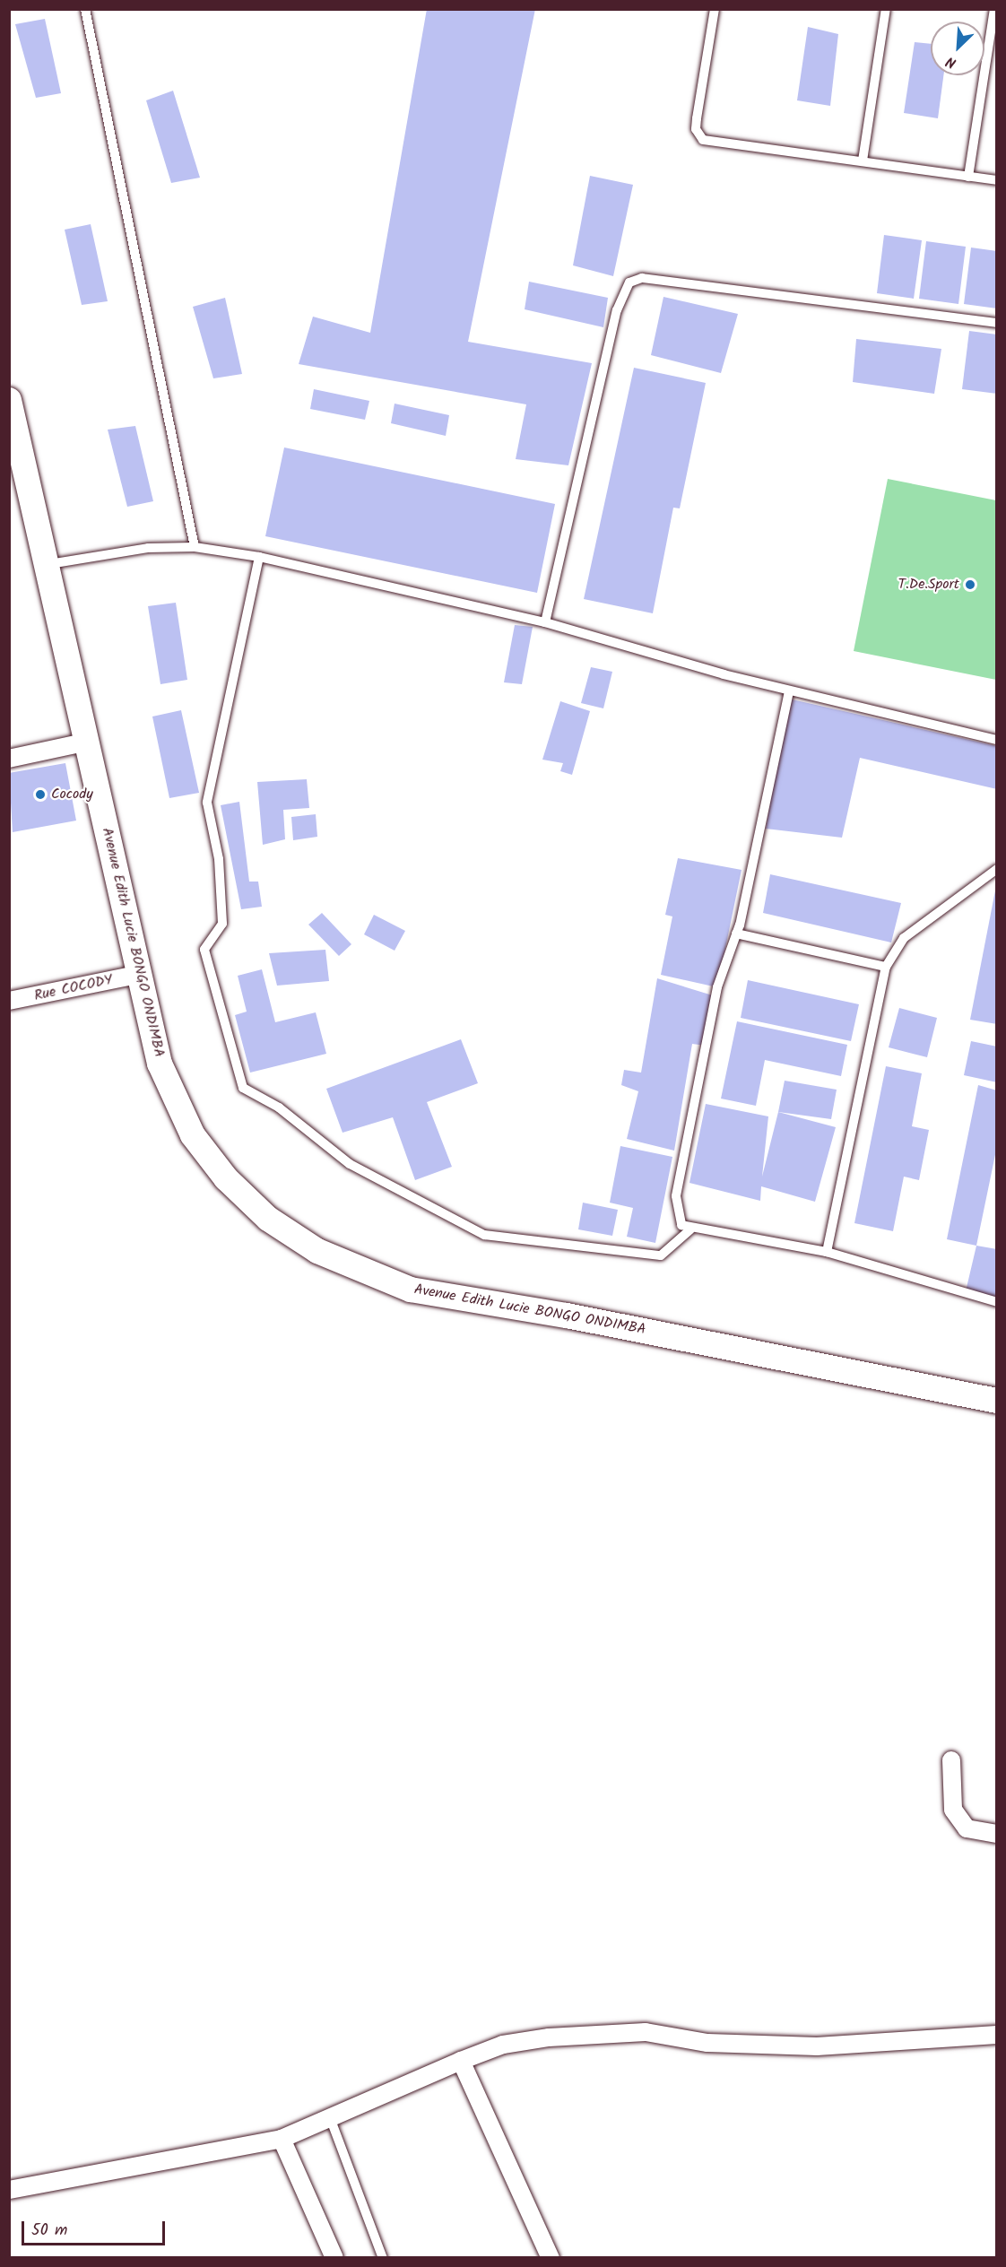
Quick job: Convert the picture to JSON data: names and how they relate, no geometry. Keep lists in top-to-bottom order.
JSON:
{
  "streets": {
    "main road": ["Avenue Edith Lucie BONGO ONDIMBA"],
    "street": ["Rue COCODY"]
  },
  "crossings": [
    ["Avenue Edith Lucie BONGO ONDIMBA", "Rue COCODY"]
  ],
  "places": ["T.De.Sport", "Cocody"],
  "scale_bar": "50 m",
  "north": "bottom left"
}
